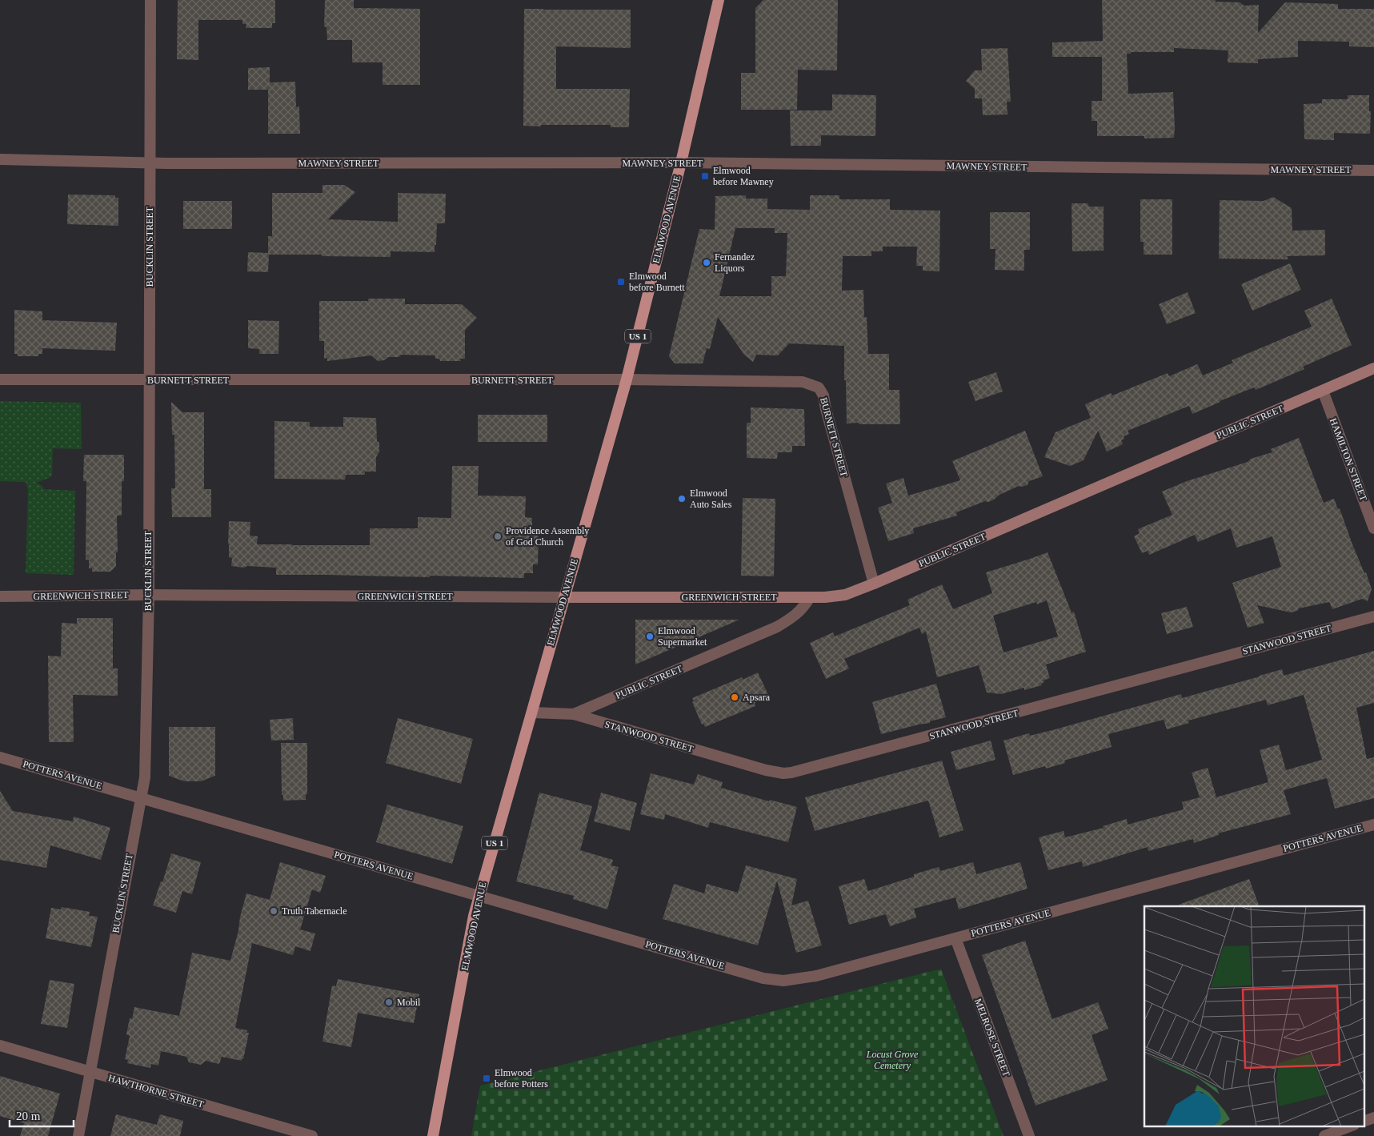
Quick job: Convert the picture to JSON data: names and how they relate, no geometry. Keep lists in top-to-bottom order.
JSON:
{
  "streets": {
    "main road": [
      "ELMWOOD AVENUE",
      "US 1",
      "PUBLIC STREET",
      "GREENWICH STREET"
    ],
    "street": [
      "MAWNEY STREET",
      "BUCKLIN STREET",
      "BURNETT STREET",
      "HAMILTON STREET",
      "STANWOOD STREET",
      "POTTERS AVENUE",
      "MELROSE STREET",
      "HAWTHORNE STREET"
    ]
  },
  "crossings": [
    ["MAWNEY STREET", "ELMWOOD AVENUE"],
    ["MAWNEY STREET", "BUCKLIN STREET"],
    ["ELMWOOD AVENUE", "BURNETT STREET"],
    ["ELMWOOD AVENUE", "PUBLIC STREET"],
    ["ELMWOOD AVENUE", "GREENWICH STREET"],
    ["ELMWOOD AVENUE", "POTTERS AVENUE"],
    ["BUCKLIN STREET", "BURNETT STREET"],
    ["BUCKLIN STREET", "GREENWICH STREET"],
    ["BUCKLIN STREET", "POTTERS AVENUE"],
    ["BUCKLIN STREET", "HAWTHORNE STREET"],
    ["BURNETT STREET", "PUBLIC STREET"],
    ["PUBLIC STREET", "HAMILTON STREET"],
    ["PUBLIC STREET", "GREENWICH STREET"],
    ["PUBLIC STREET", "STANWOOD STREET"],
    ["POTTERS AVENUE", "MELROSE STREET"]
  ],
  "parks": ["Locust Grove Cemetery"],
  "places": {
    "transit": ["Elmwood before Mawney", "Elmwood before Burnett", "Elmwood before Potters"],
    "other": [
      "Fernandez Liquors",
      "Elmwood Auto Sales",
      "Providence Assembly of God Church",
      "Elmwood Supermarket",
      "Apsara",
      "Truth Tabernacle",
      "Mobil"
    ]
  },
  "scale_bar": "20 m"
}
